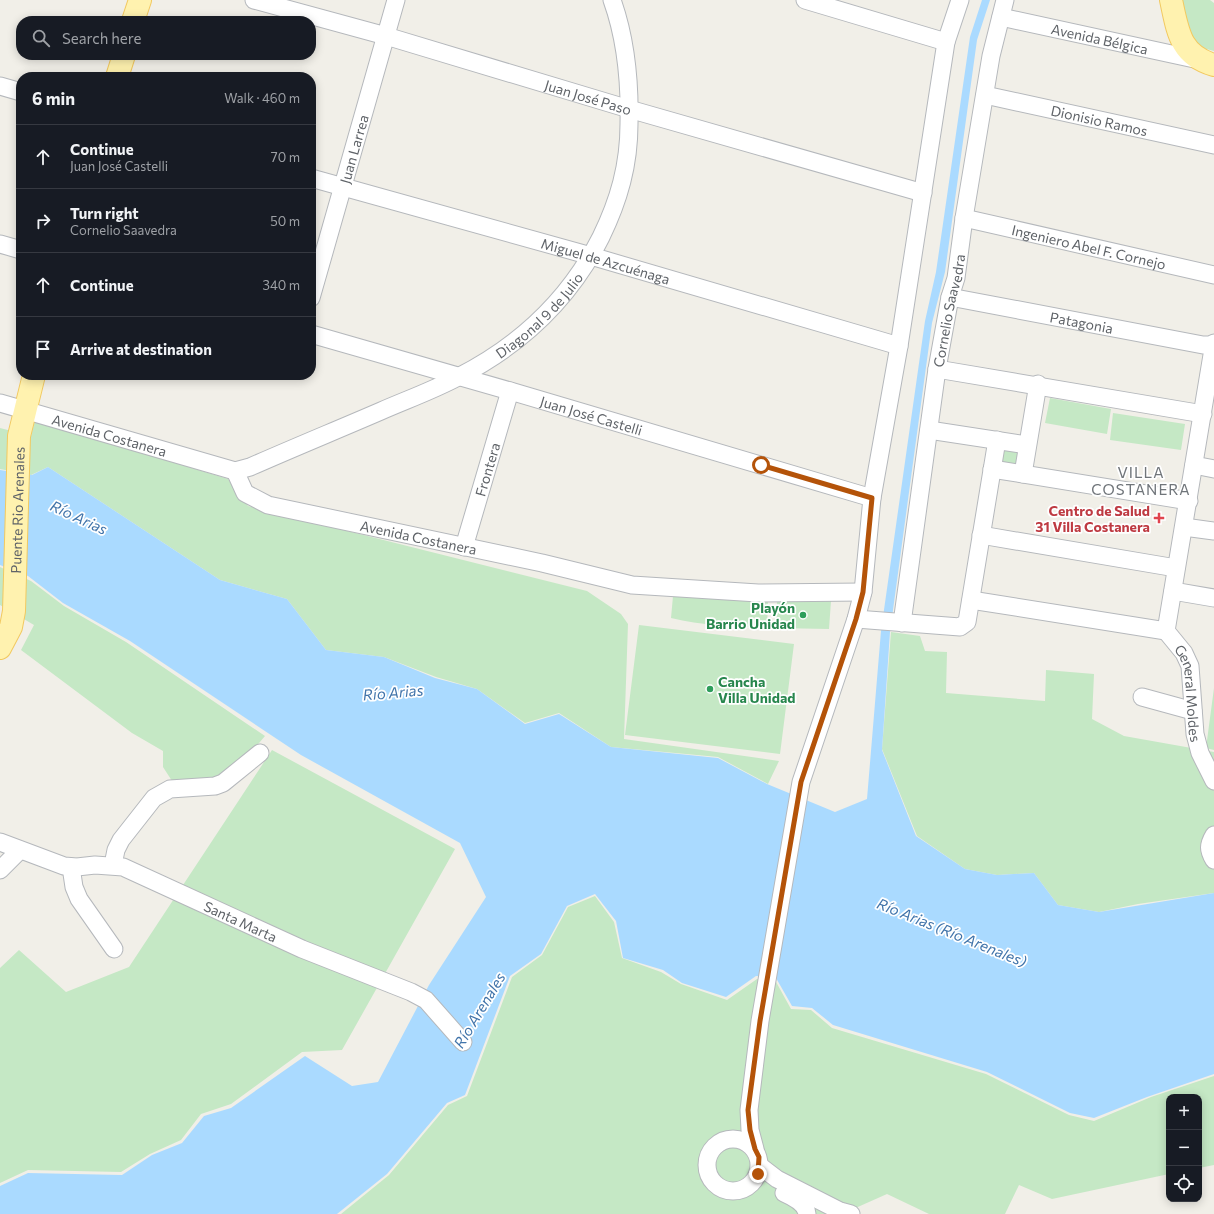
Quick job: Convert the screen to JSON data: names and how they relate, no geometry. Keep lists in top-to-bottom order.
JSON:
{
  "streets": {
    "main road": ["Puente Rio Arenales"],
    "street": [
      "Avenida Bélgica",
      "Juan José Paso",
      "Dionisio Ramos",
      "Juan Larrea",
      "Ingeniero Abel F. Cornejo",
      "Miguel de Azcuénaga",
      "Cornelio Saavedra",
      "Diagonal 9 de Julio",
      "Patagonia",
      "Juan José Castelli",
      "Avenida Costanera",
      "Frontera",
      "General Moldes",
      "Santa Marta"
    ]
  },
  "crossings": [
    ["Avenida Bélgica", "Cornelio Saavedra"],
    ["Juan José Paso", "Juan Larrea"],
    ["Juan José Paso", "Diagonal 9 de Julio"],
    ["Dionisio Ramos", "Cornelio Saavedra"],
    ["Juan Larrea", "Miguel de Azcuénaga"],
    ["Ingeniero Abel F. Cornejo", "Cornelio Saavedra"],
    ["Miguel de Azcuénaga", "Diagonal 9 de Julio"],
    ["Cornelio Saavedra", "Patagonia"],
    ["Diagonal 9 de Julio", "Juan José Castelli"],
    ["Diagonal 9 de Julio", "Avenida Costanera"],
    ["Juan José Castelli", "Frontera"],
    ["Avenida Costanera", "Frontera"],
    ["Avenida Costanera", "Puente Rio Arenales"]
  ],
  "districts": ["VILLA COSTANERA"],
  "water": ["Río Arias", "Río Arias (Río Arenales)", "Río Arenales"],
  "places": {
    "health": ["Centro de Salud 31 Villa Costanera"],
    "other": ["Playón Barrio Unidad", "Cancha Villa Unidad"]
  },
  "page": {
    "search": "Search here",
    "heading": ["6 min", "Walk · 460 m"],
    "list": [
      ["Continue", "Juan José Castelli", "70 m"],
      ["Turn right", "Cornelio Saavedra", "50 m"],
      ["Continue", "340 m"],
      "Arrive at destination"
    ],
    "map_buttons": ["+", "−"]
  }
}
